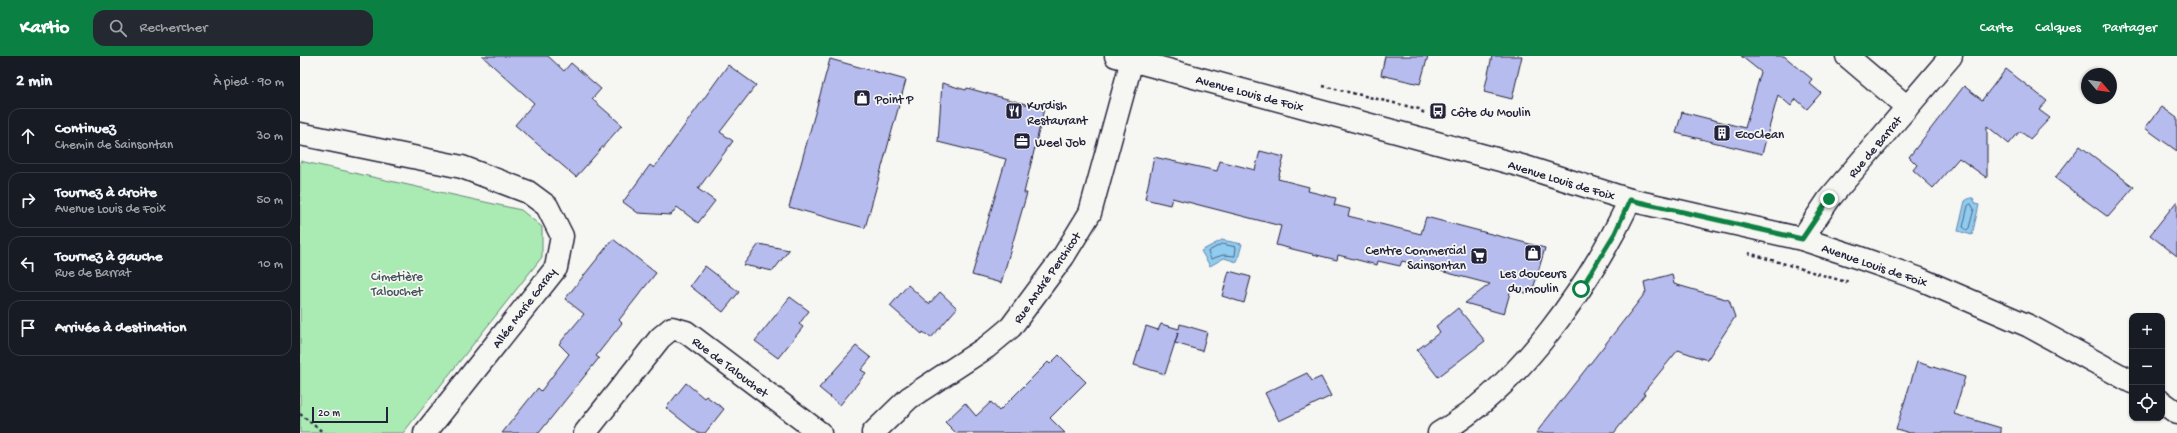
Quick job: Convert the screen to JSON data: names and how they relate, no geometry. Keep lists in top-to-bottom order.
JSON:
{
  "streets": {
    "street": [
      "Avenue Louis de Foix",
      "Rue de Barrat",
      "Rue André Perchicot",
      "Allée Marie Garay",
      "Rue de Talouchet"
    ]
  },
  "crossings": [
    ["Avenue Louis de Foix", "Rue de Barrat"],
    ["Avenue Louis de Foix", "Rue André Perchicot"]
  ],
  "parks": ["Cimetière Talouchet"],
  "places": {
    "shop": ["Point P", "Les douceurs du moulin"],
    "restaurant": ["Kurdish Restaurant"],
    "bus stop": ["Côte du Moulin"],
    "building": ["EcoClean"],
    "office": ["Weel Job"],
    "supermarket": ["Centre Commercial Sainsontan"]
  },
  "scale_bar": "20 m",
  "north": "bottom right",
  "page": {
    "header": "Kartio",
    "search": "Rechercher",
    "nav": ["Carte", "Calques", "Partager"],
    "heading": ["2 min", "À pied · 90 m"],
    "list": [
      ["Continuez", "Chemin de Sainsontan", "30 m"],
      ["Tournez à droite", "Avenue Louis de Foix", "50 m"],
      ["Tournez à gauche", "Rue de Barrat", "10 m"],
      "Arrivée à destination"
    ],
    "map_buttons": ["+", "−"],
    "scale": "20 m"
  }
}
